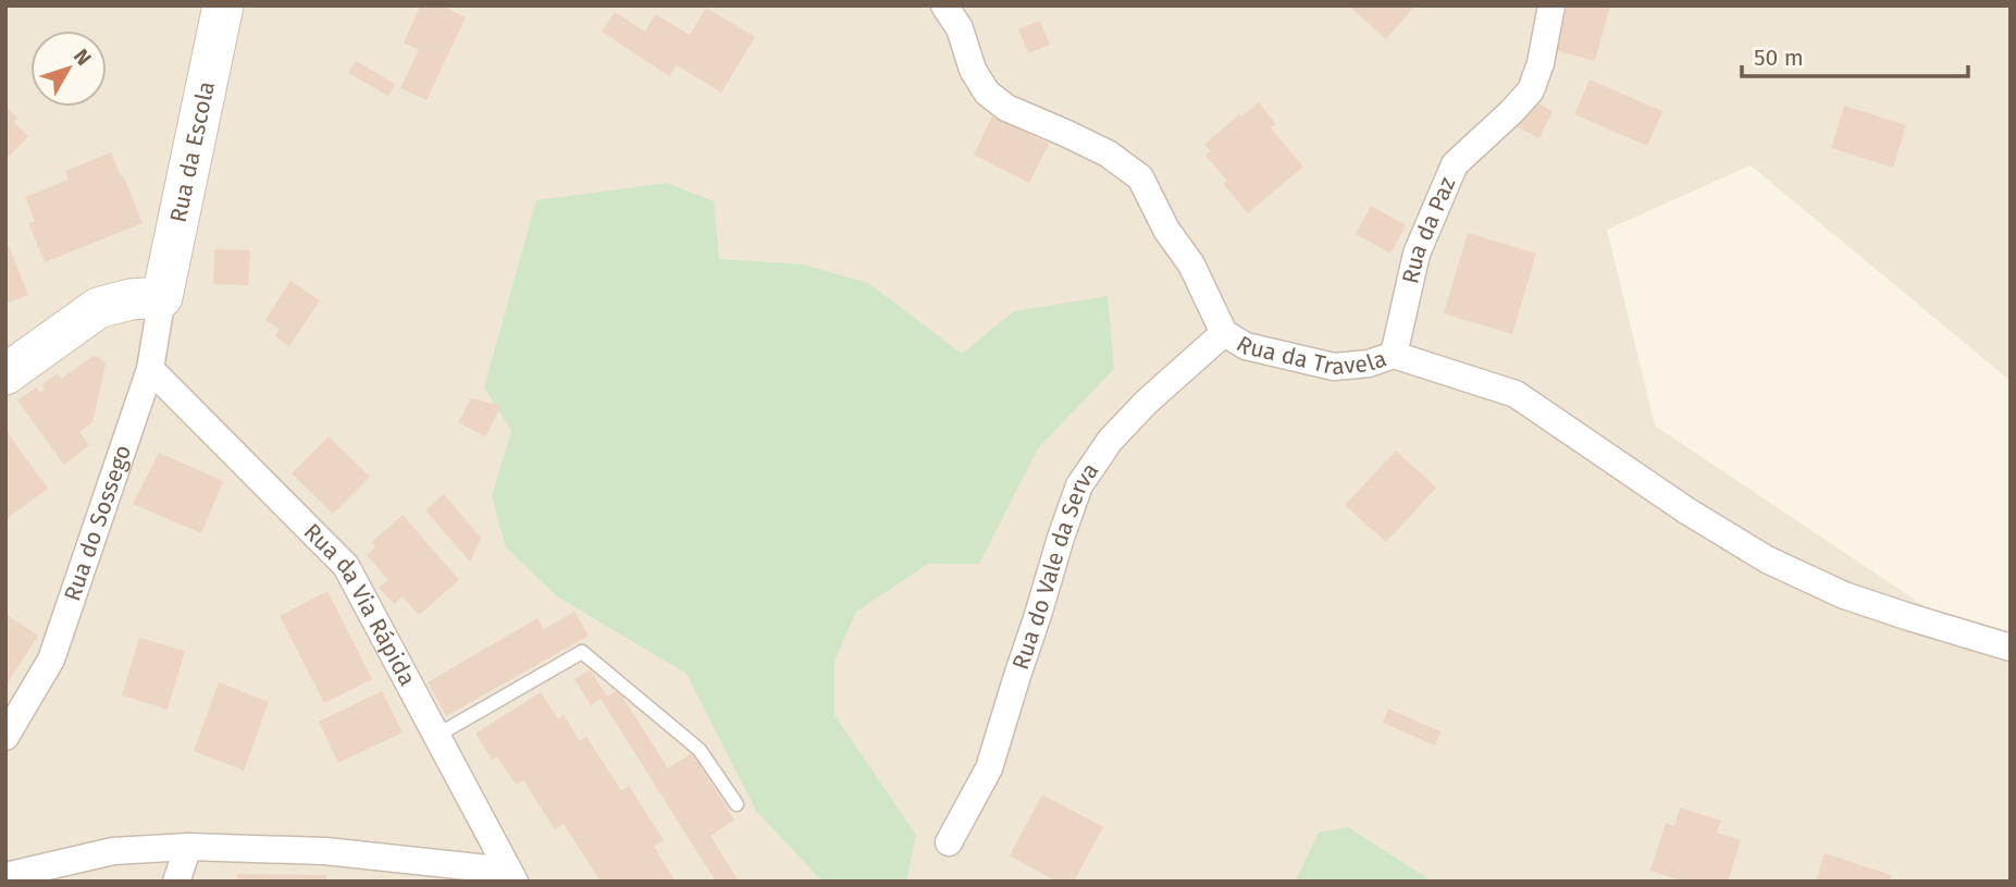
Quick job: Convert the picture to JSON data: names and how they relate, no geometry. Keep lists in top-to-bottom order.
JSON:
{
  "streets": {
    "street": [
      "Rua da Escola",
      "Rua da Paz",
      "Rua da Travela",
      "Rua do Sossego",
      "Rua do Vale da Serva",
      "Rua da Via Rápida"
    ]
  },
  "crossings": [
    ["Rua da Escola", "Rua do Sossego"],
    ["Rua da Paz", "Rua da Travela"],
    ["Rua da Travela", "Rua do Vale da Serva"],
    ["Rua do Sossego", "Rua da Via Rápida"]
  ],
  "scale_bar": "50 m",
  "north": "top right"
}
